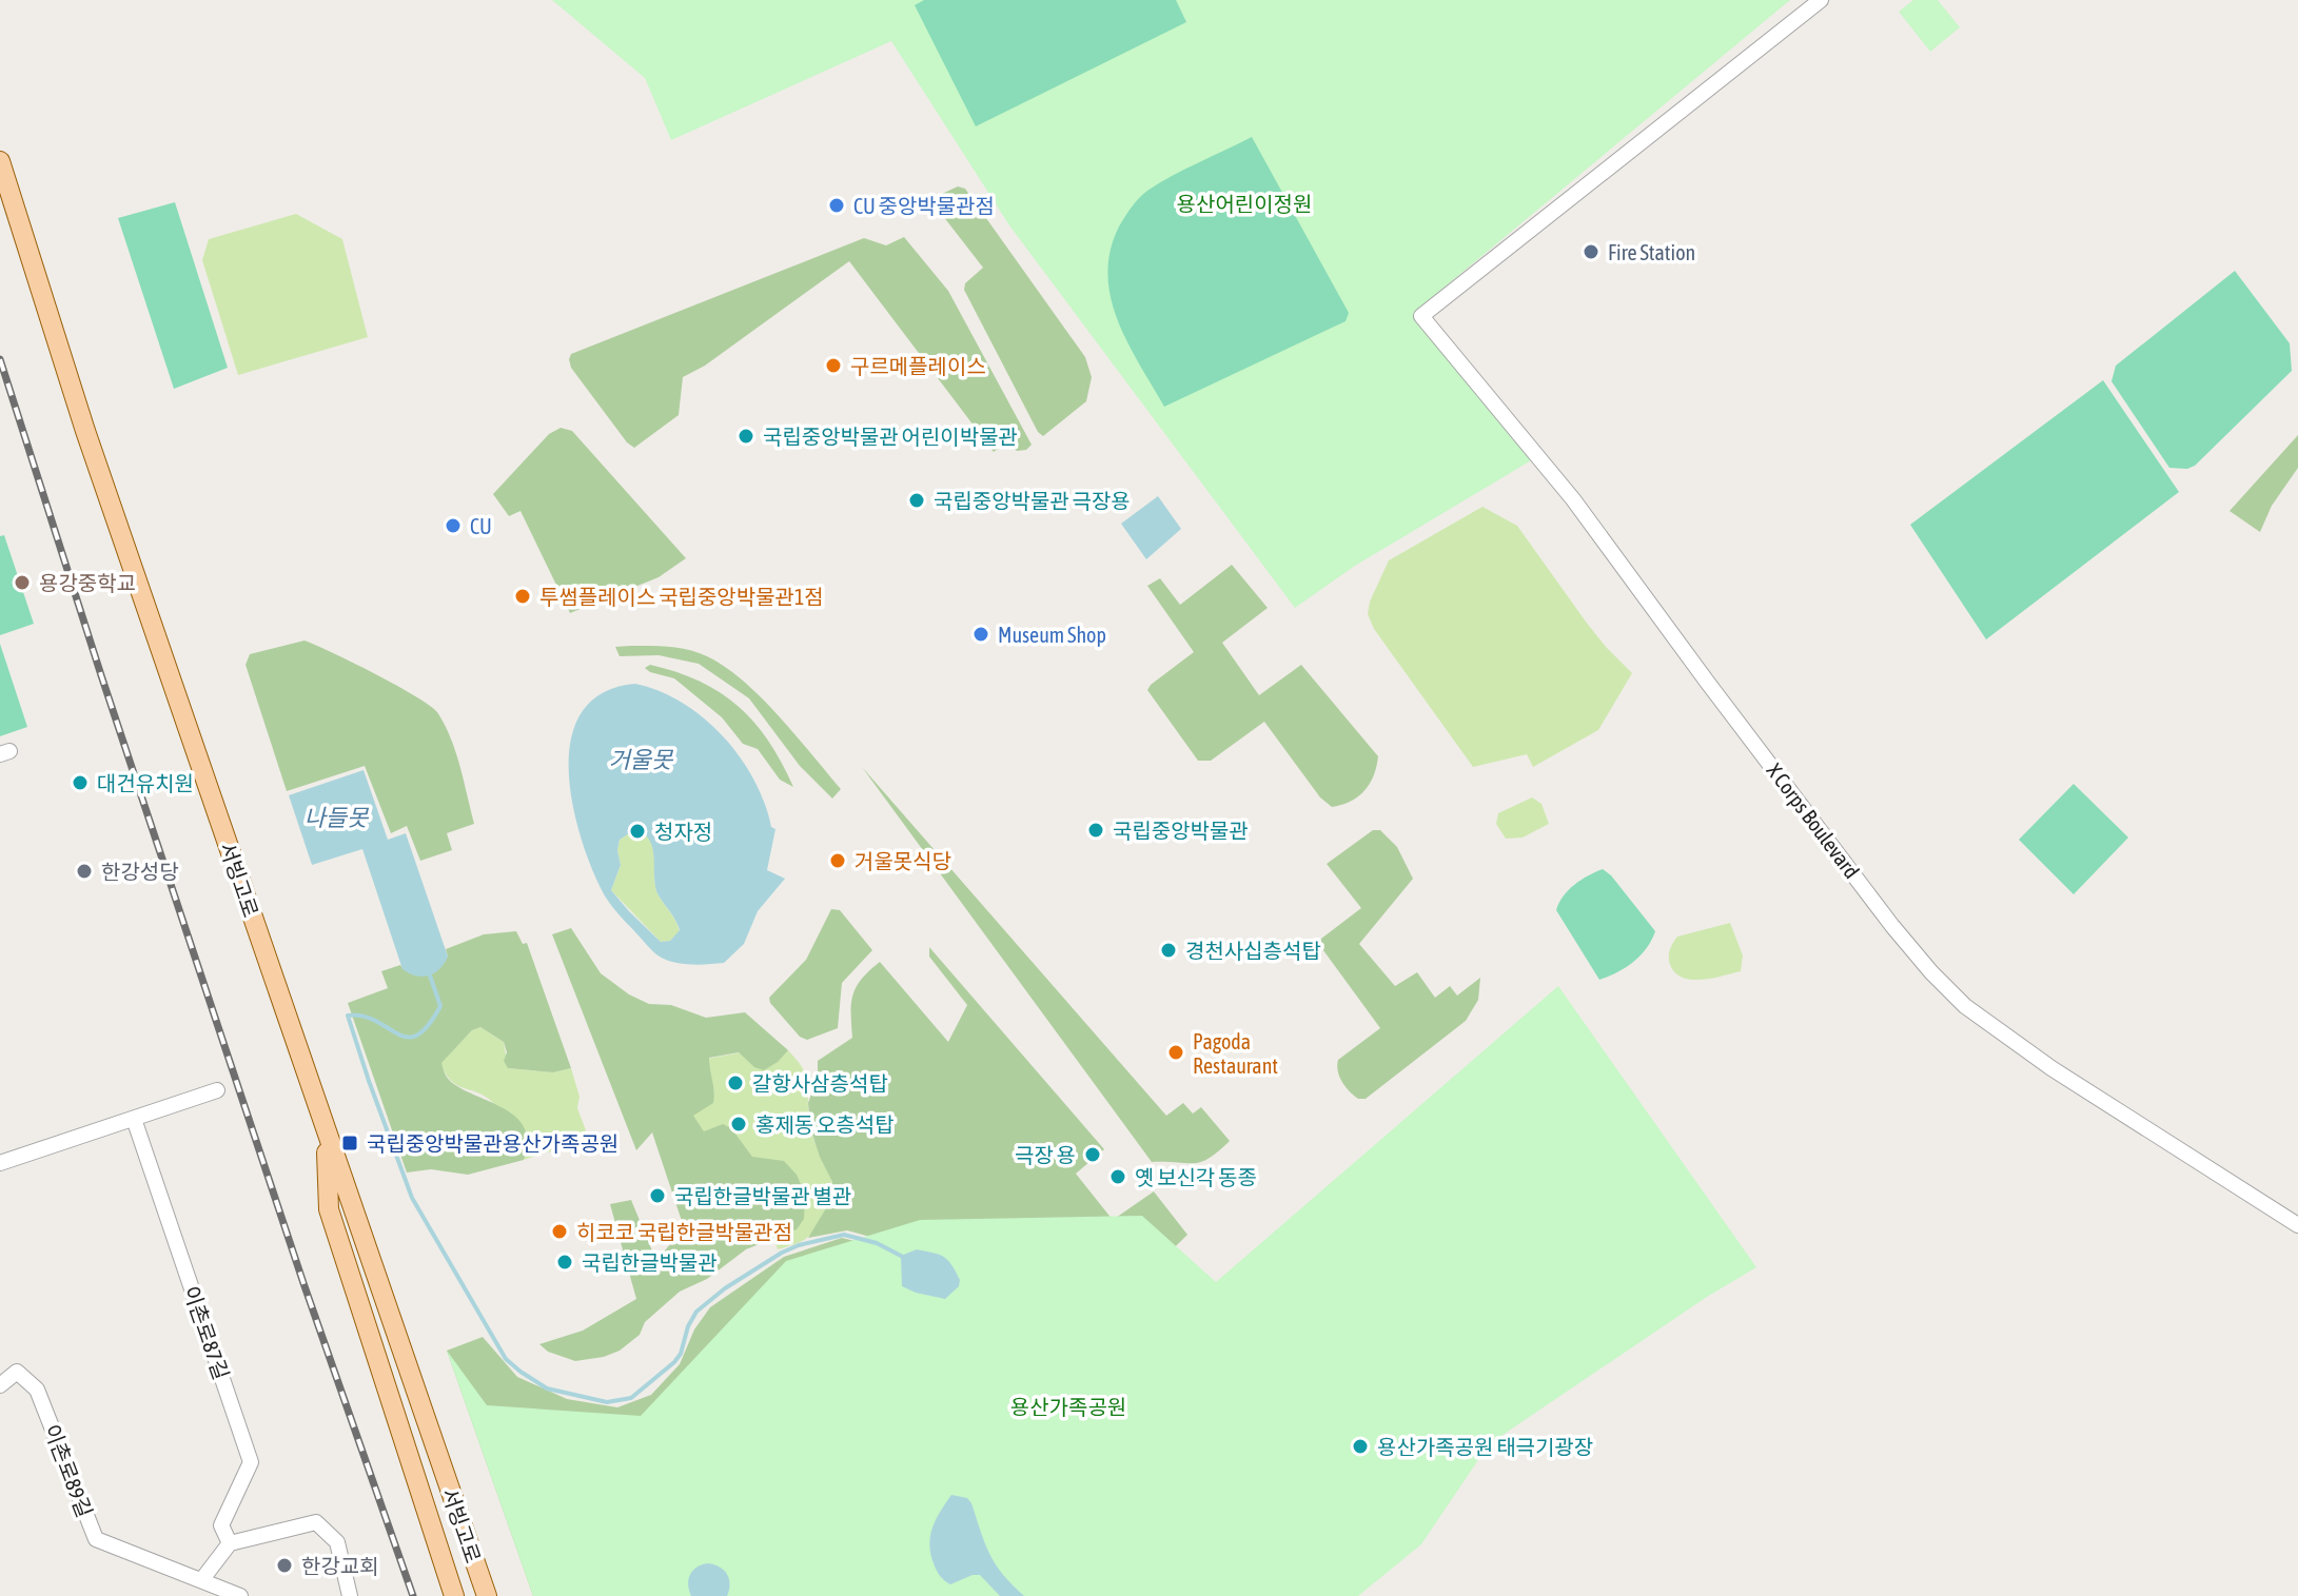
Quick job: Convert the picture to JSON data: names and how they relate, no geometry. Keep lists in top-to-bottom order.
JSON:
{
  "streets": {
    "main road": ["서빙고로"],
    "street": ["X Corps Boulevard", "이촌로87길", "이촌로89길"]
  },
  "water": ["거울못", "나들못"],
  "parks": ["용산어린이정원", "용산가족공원"],
  "places": {
    "other": [
      "CU 중앙박물관점",
      "Fire Station",
      "구르메플레이스",
      "국립중앙박물관 어린이박물관",
      "국립중앙박물관 극장용",
      "CU",
      "용강중학교",
      "투썸플레이스 국립중앙박물관1점",
      "Museum Shop",
      "대건유치원",
      "국립중앙박물관",
      "청자정",
      "거울못식당",
      "한강성당",
      "경천사십층석탑",
      "Pagoda Restaurant",
      "갈항사삼층석탑",
      "홍제동 오층석탑",
      "극장 용",
      "옛 보신각 동종",
      "국립한글박물관 별관",
      "히코코 국립한글박물관점",
      "국립한글박물관",
      "용산가족공원 태극기광장",
      "한강교회"
    ],
    "transit": ["국립중앙박물관용산가족공원"]
  }
}
